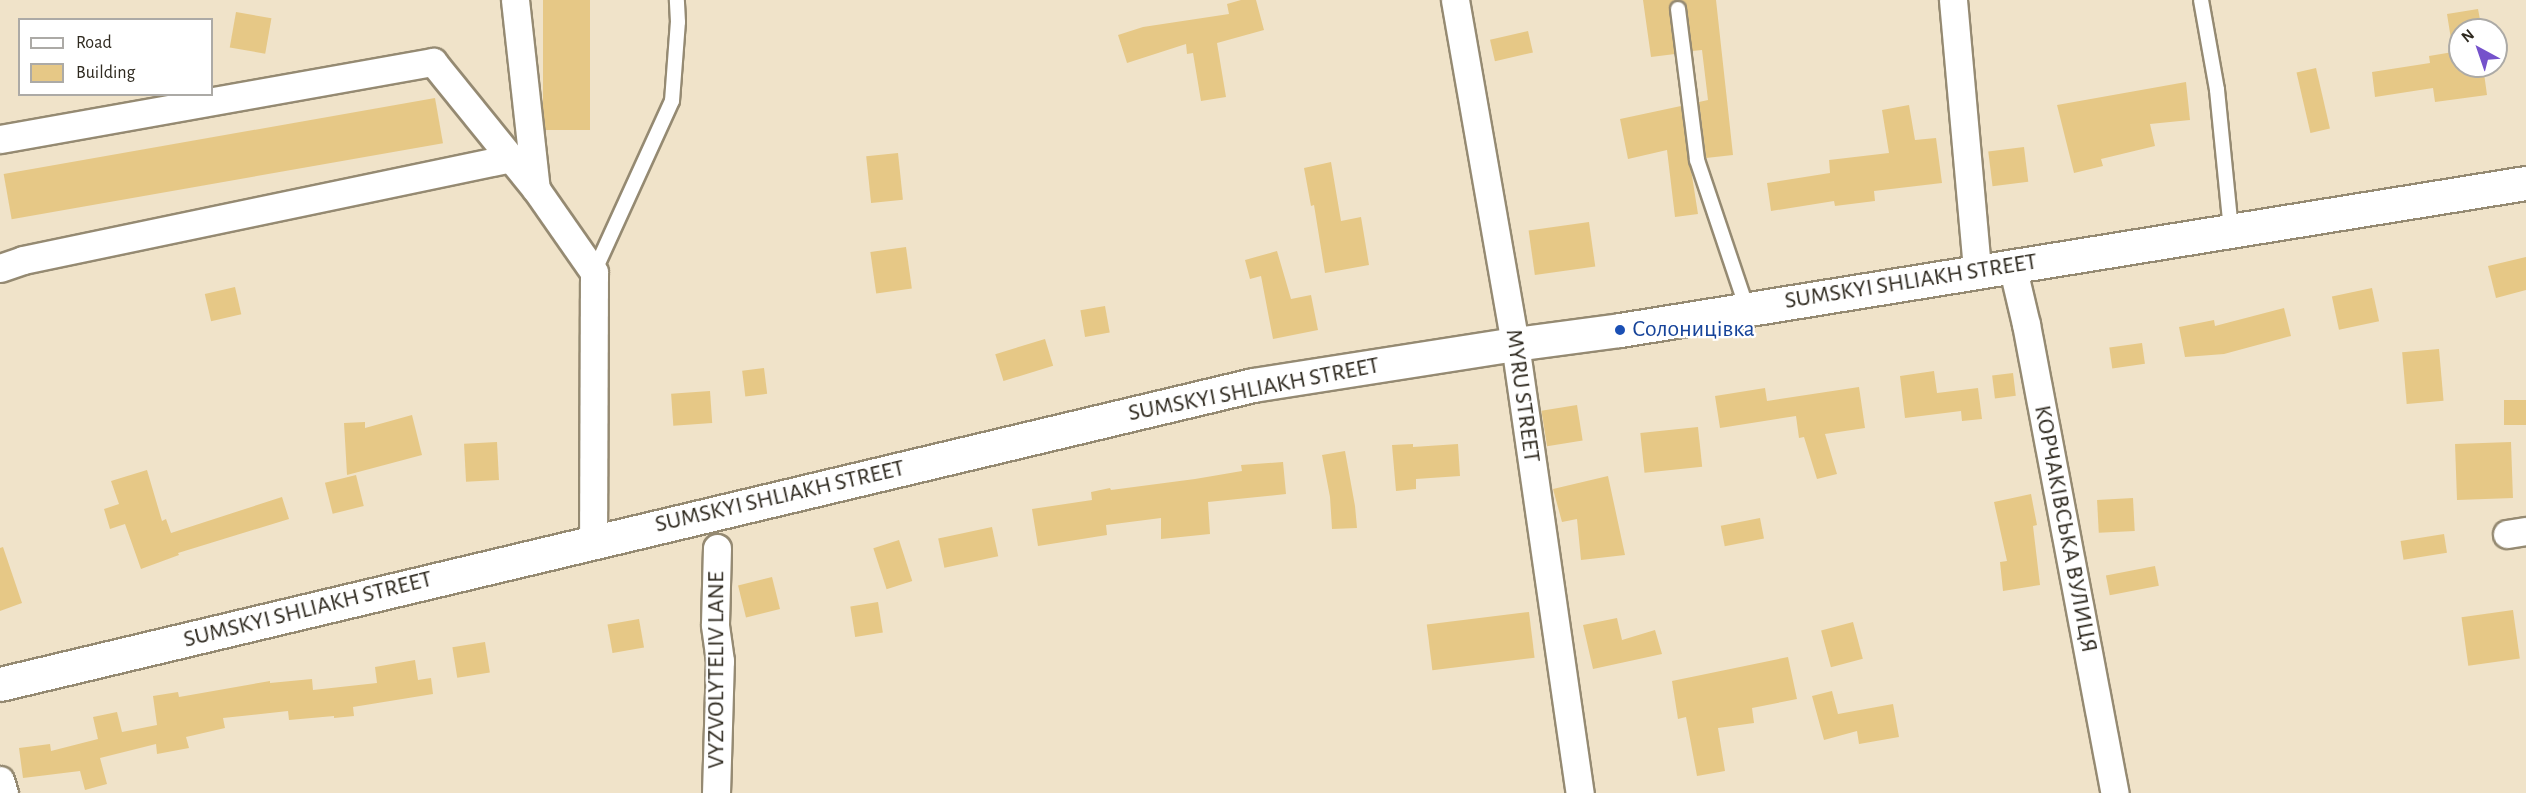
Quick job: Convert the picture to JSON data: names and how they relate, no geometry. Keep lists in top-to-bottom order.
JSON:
{
  "streets": {
    "main road": ["SUMSKYI SHLIAKH STREET"],
    "street": ["MYRU STREET", "КОРЧАКІВСЬКА ВУЛИЦЯ", "VYZVOLYTELIV LANE"]
  },
  "crossings": [
    ["SUMSKYI SHLIAKH STREET", "MYRU STREET"],
    ["SUMSKYI SHLIAKH STREET", "КОРЧАКІВСЬКА ВУЛИЦЯ"]
  ],
  "places": ["Солоницівка"],
  "legend": ["Road", "Building"],
  "north": "top left"
}
